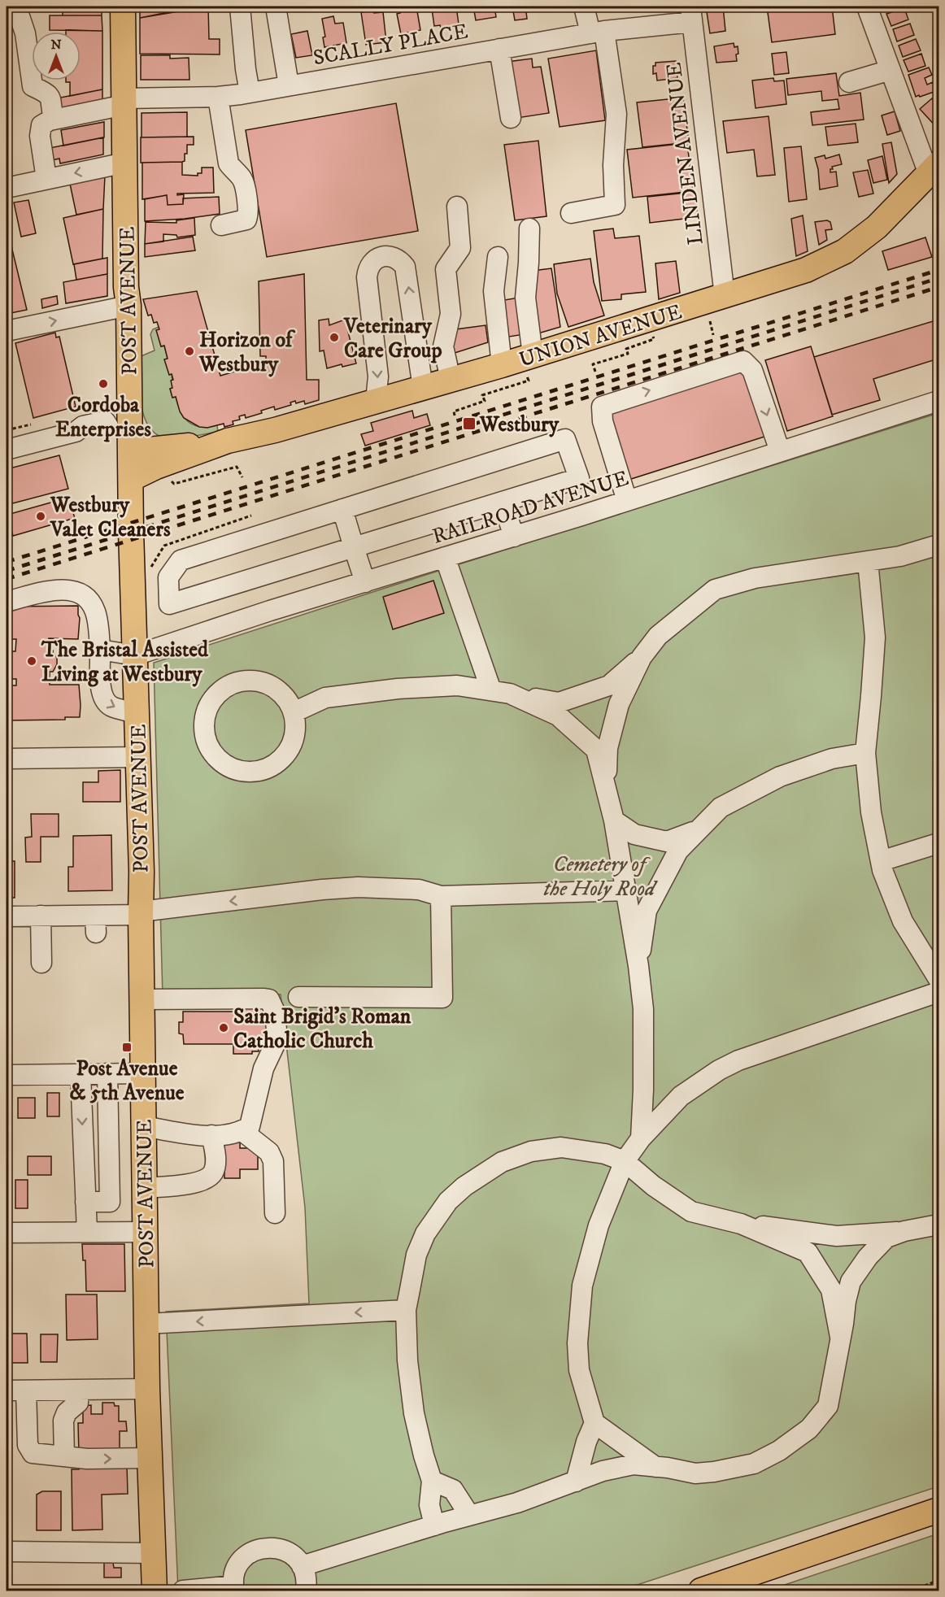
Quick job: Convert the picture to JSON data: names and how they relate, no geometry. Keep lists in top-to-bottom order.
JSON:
{
  "streets": {
    "main road": ["POST AVENUE", "UNION AVENUE"],
    "street": ["SCALLY PLACE", "LINDEN AVENUE", "RAILROAD AVENUE"]
  },
  "crossings": [
    ["SCALLY PLACE", "LINDEN AVENUE"],
    ["SCALLY PLACE", "POST AVENUE"],
    ["LINDEN AVENUE", "UNION AVENUE"],
    ["POST AVENUE", "UNION AVENUE"],
    ["POST AVENUE", "RAILROAD AVENUE"]
  ],
  "parks": ["Cemetery of the Holy Rood"],
  "places": {
    "other": [
      "Veterinary Care Group",
      "Horizon of Westbury",
      "Cordoba Enterprises",
      "Westbury Valet Cleaners",
      "The Bristal Assisted Living at Westbury",
      "Saint Brigid's Roman Catholic Church"
    ],
    "transit": ["Westbury", "Post Avenue & 5th Avenue"]
  },
  "north": "top"
}
